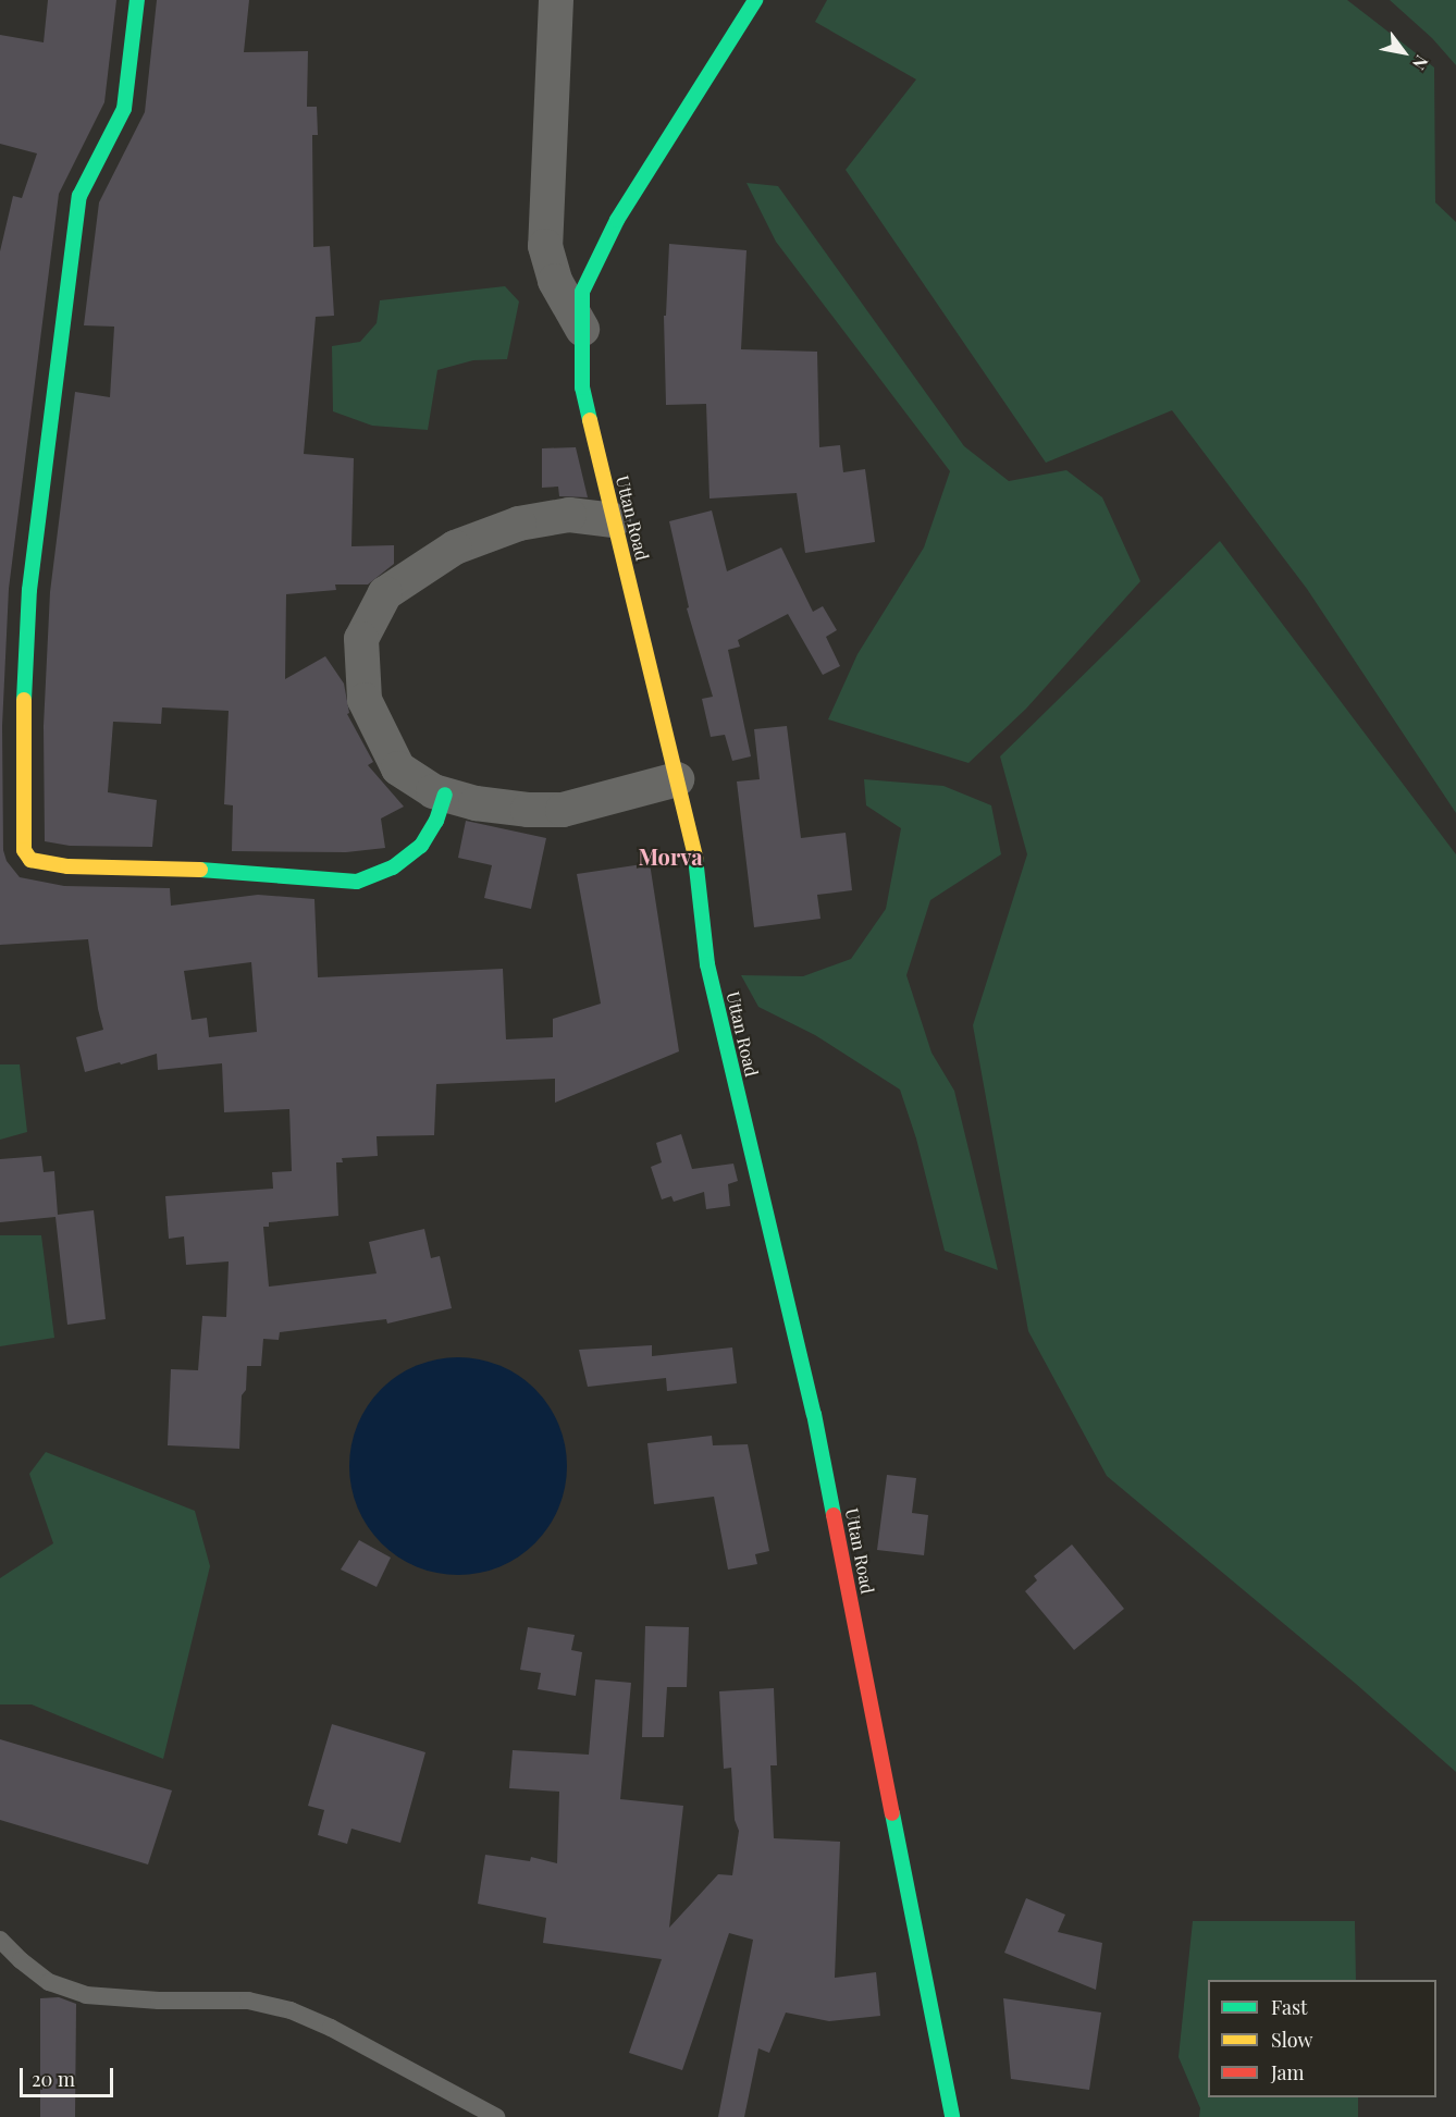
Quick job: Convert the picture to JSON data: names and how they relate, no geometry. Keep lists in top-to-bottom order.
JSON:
{
  "streets": {
    "main road": ["Uttan Road"]
  },
  "districts": ["Morva"],
  "legend": ["Fast", "Slow", "Jam"],
  "scale_bar": "20 m",
  "north": "bottom right"
}
